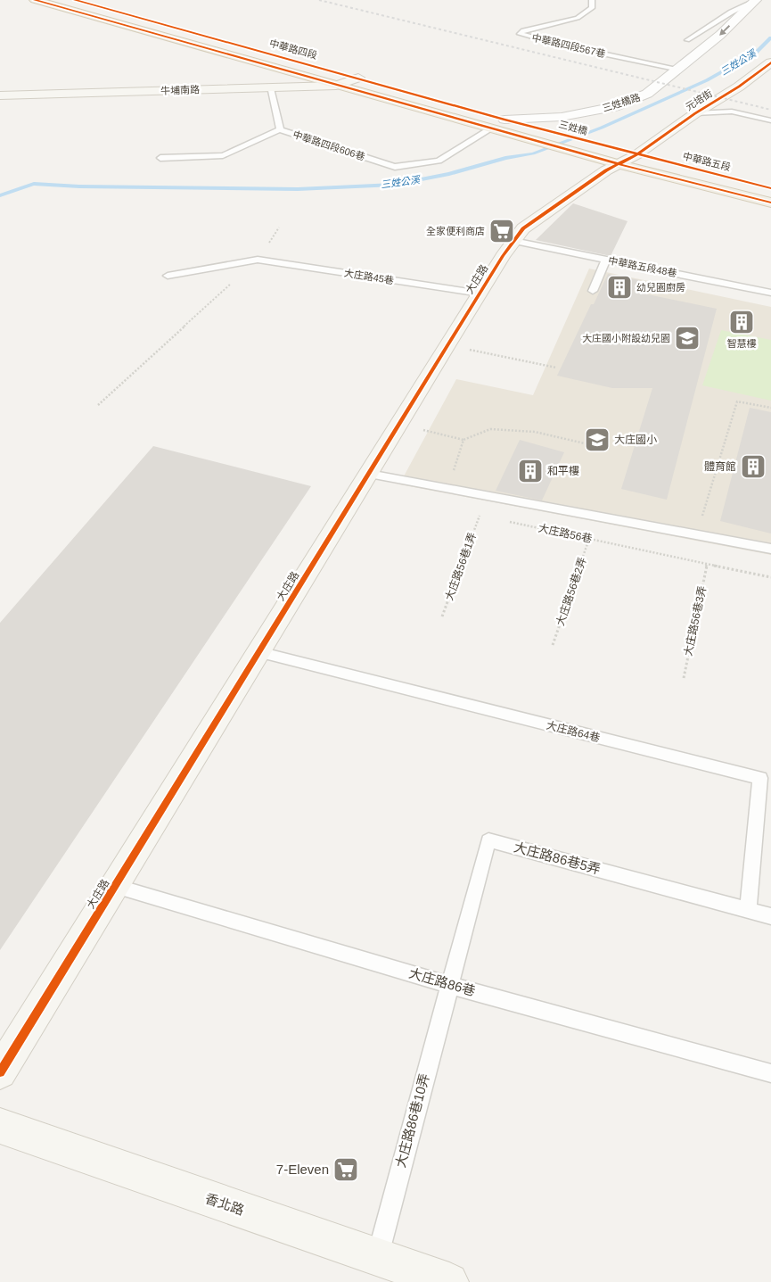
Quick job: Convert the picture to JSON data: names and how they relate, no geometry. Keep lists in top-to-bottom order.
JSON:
{
  "streets": {
    "main road": ["中華路四段", "三姓橋", "中華路五段"],
    "street": [
      "牛埔南路",
      "元培街",
      "三姓橋路",
      "大庄路",
      "香北路"
    ],
    "lane": [
      "中華路四段567巷",
      "中華路四段606巷",
      "中華路五段48巷",
      "大庄路45巷",
      "大庄路64巷",
      "大庄路86巷5弄",
      "大庄路86巷",
      "大庄路86巷10弄"
    ],
    "path": [
      "大庄路56巷",
      "大庄路56巷1弄",
      "大庄路56巷2弄",
      "大庄路56巷3弄"
    ]
  },
  "crossings": [
    ["中華路四段567巷", "三姓橋路"],
    ["中華路四段", "牛埔南路"],
    ["中華路四段", "三姓橋路"],
    ["中華路四段", "三姓橋"],
    ["元培街", "三姓橋"],
    ["元培街", "中華路五段"],
    ["元培街", "大庄路"],
    ["三姓橋路", "三姓橋"],
    ["三姓橋", "中華路四段606巷"],
    ["三姓橋", "中華路五段"],
    ["三姓橋", "大庄路"],
    ["中華路五段", "大庄路"],
    ["中華路五段48巷", "大庄路"],
    ["大庄路45巷", "大庄路"],
    ["大庄路", "大庄路64巷"],
    ["大庄路", "大庄路86巷"],
    ["大庄路56巷", "大庄路56巷2弄"],
    ["大庄路56巷", "大庄路56巷3弄"],
    ["大庄路64巷", "大庄路86巷5弄"],
    ["大庄路86巷5弄", "大庄路86巷"],
    ["大庄路86巷5弄", "大庄路86巷10弄"],
    ["大庄路86巷", "大庄路86巷10弄"],
    ["大庄路86巷10弄", "香北路"]
  ],
  "one_way": ["三姓橋路"],
  "water": ["三姓公溪"],
  "places": {
    "supermarket": ["全家便利商店", "7-Eleven"],
    "building": [
      "幼兒園廚房",
      "智慧樓",
      "體育館",
      "和平樓"
    ],
    "school or university": ["大庄國小附設幼兒園", "大庄國小"]
  }
}
